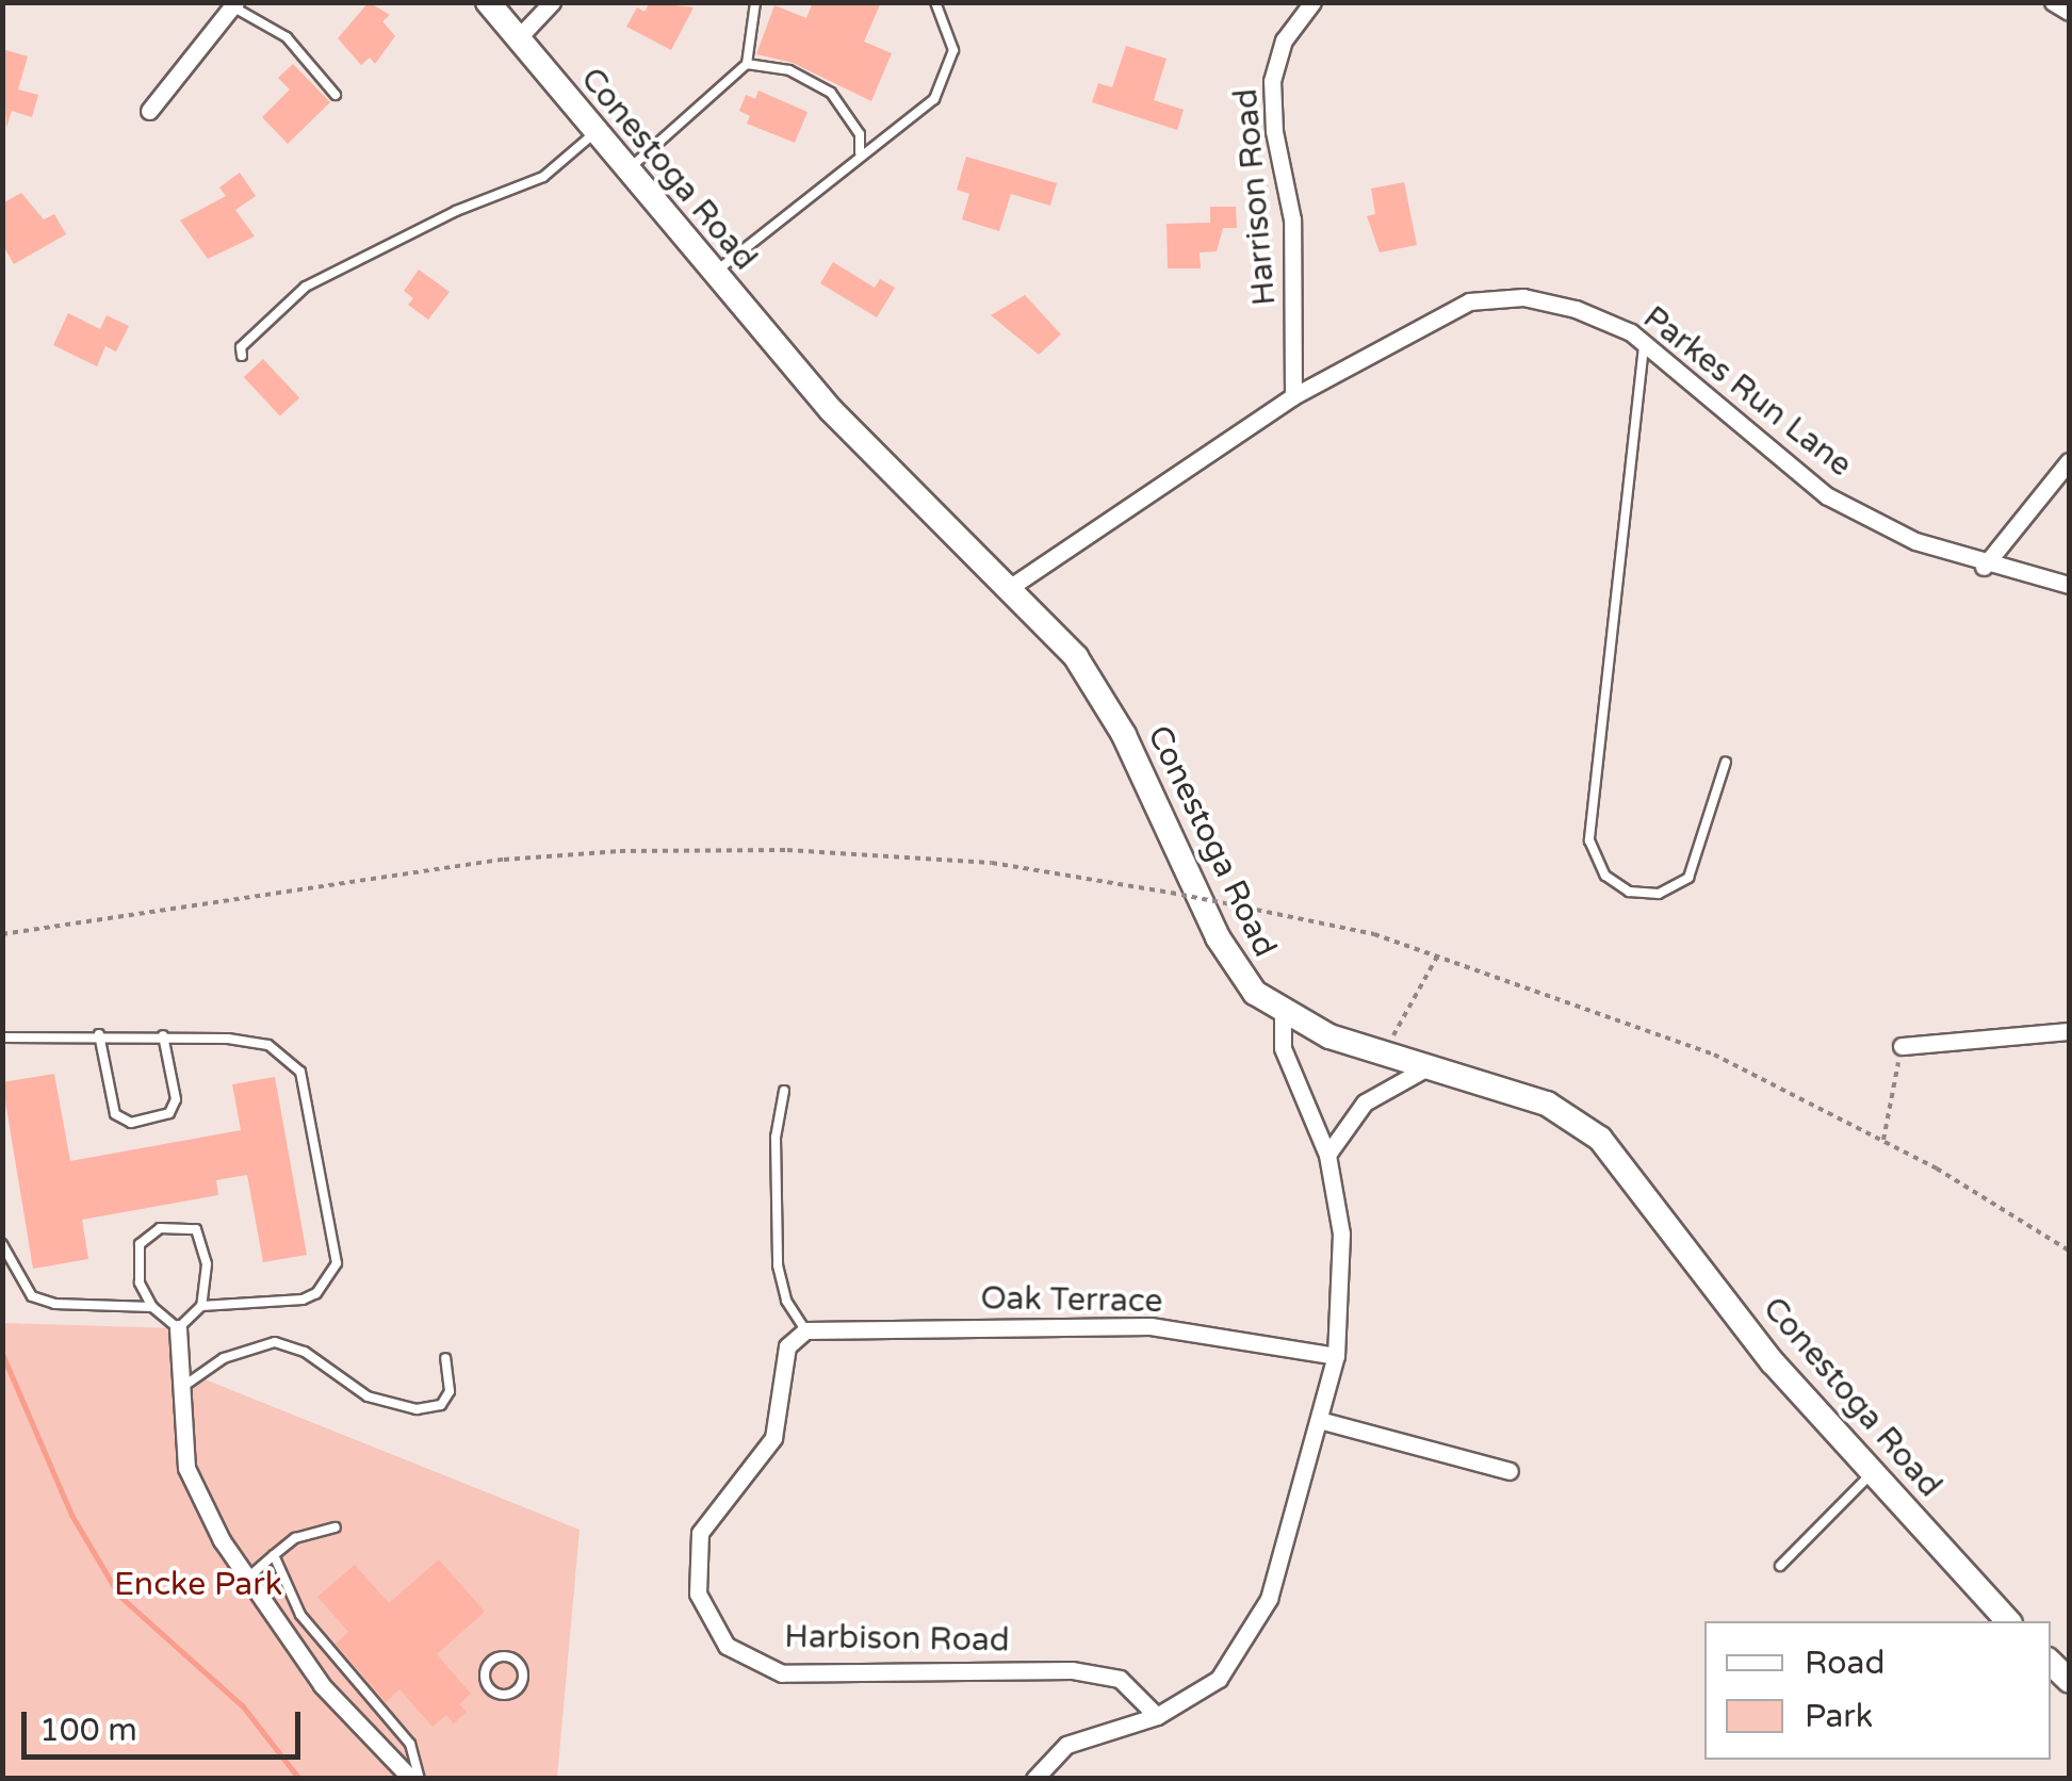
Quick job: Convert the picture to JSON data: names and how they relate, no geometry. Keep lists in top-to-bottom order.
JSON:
{
  "streets": {
    "main road": ["Conestoga Road"],
    "street": [
      "Harrison Road",
      "Parkes Run Lane",
      "Oak Terrace",
      "Harbison Road"
    ]
  },
  "crossings": [
    ["Conestoga Road", "Parkes Run Lane"],
    ["Harrison Road", "Parkes Run Lane"],
    ["Oak Terrace", "Harbison Road"]
  ],
  "parks": ["Encke Park"],
  "legend": ["Road", "Park"],
  "scale_bar": "100 m"
}
